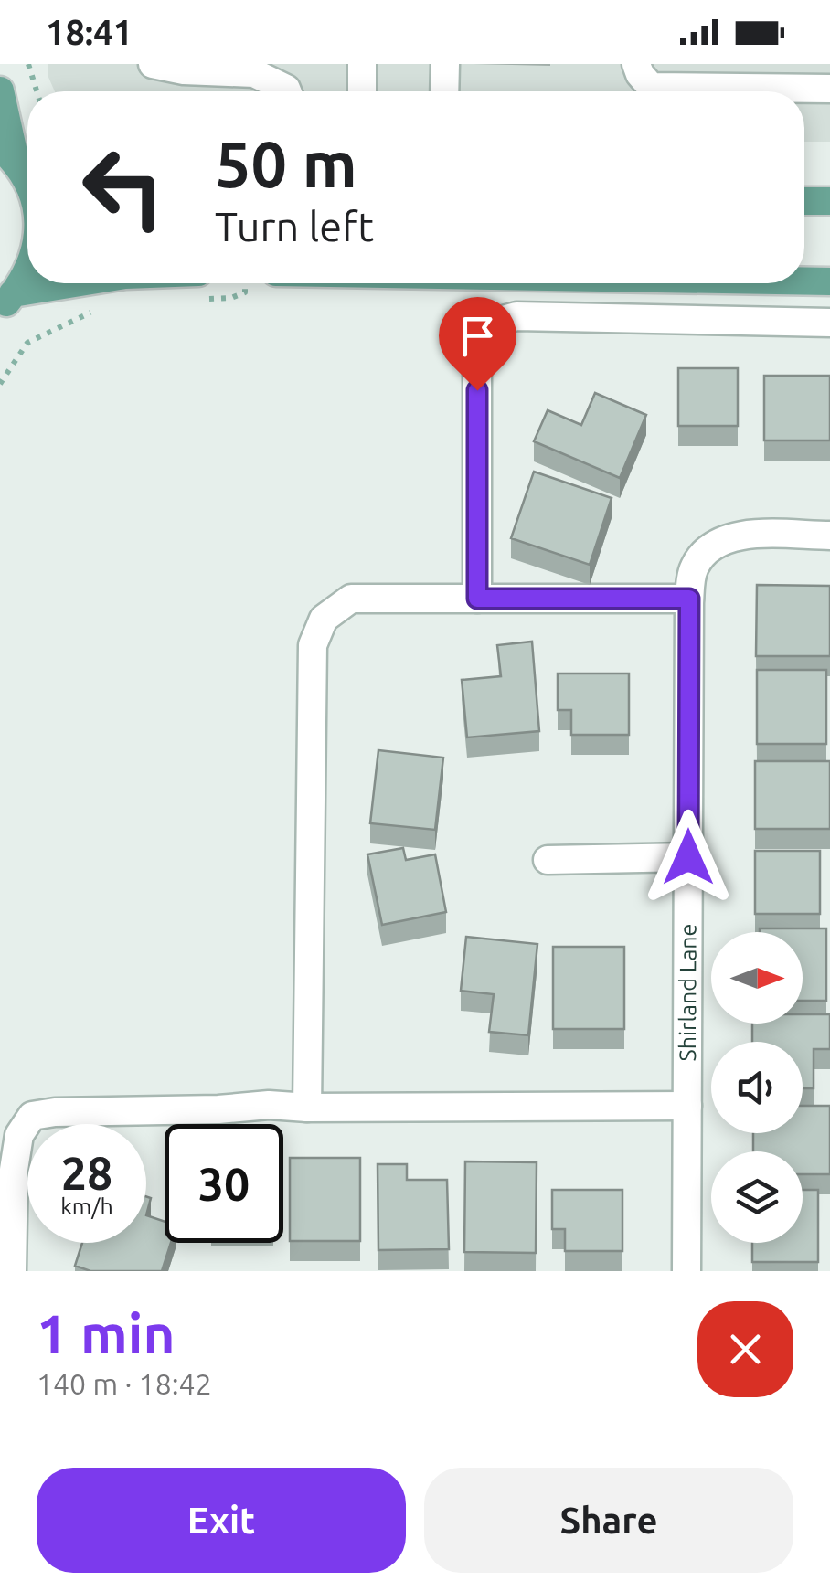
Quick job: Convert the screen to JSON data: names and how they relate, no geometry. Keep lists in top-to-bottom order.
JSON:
{
  "streets": {
    "street": ["Shirland Lane"]
  },
  "north": "right",
  "page": {
    "status": "18:41",
    "turn": ["50 m", "Turn left"],
    "speed": "28 km/h",
    "limit": "30",
    "heading": ["1 min", "140 m · 18:42"],
    "buttons": ["Exit", "Share"]
  }
}
